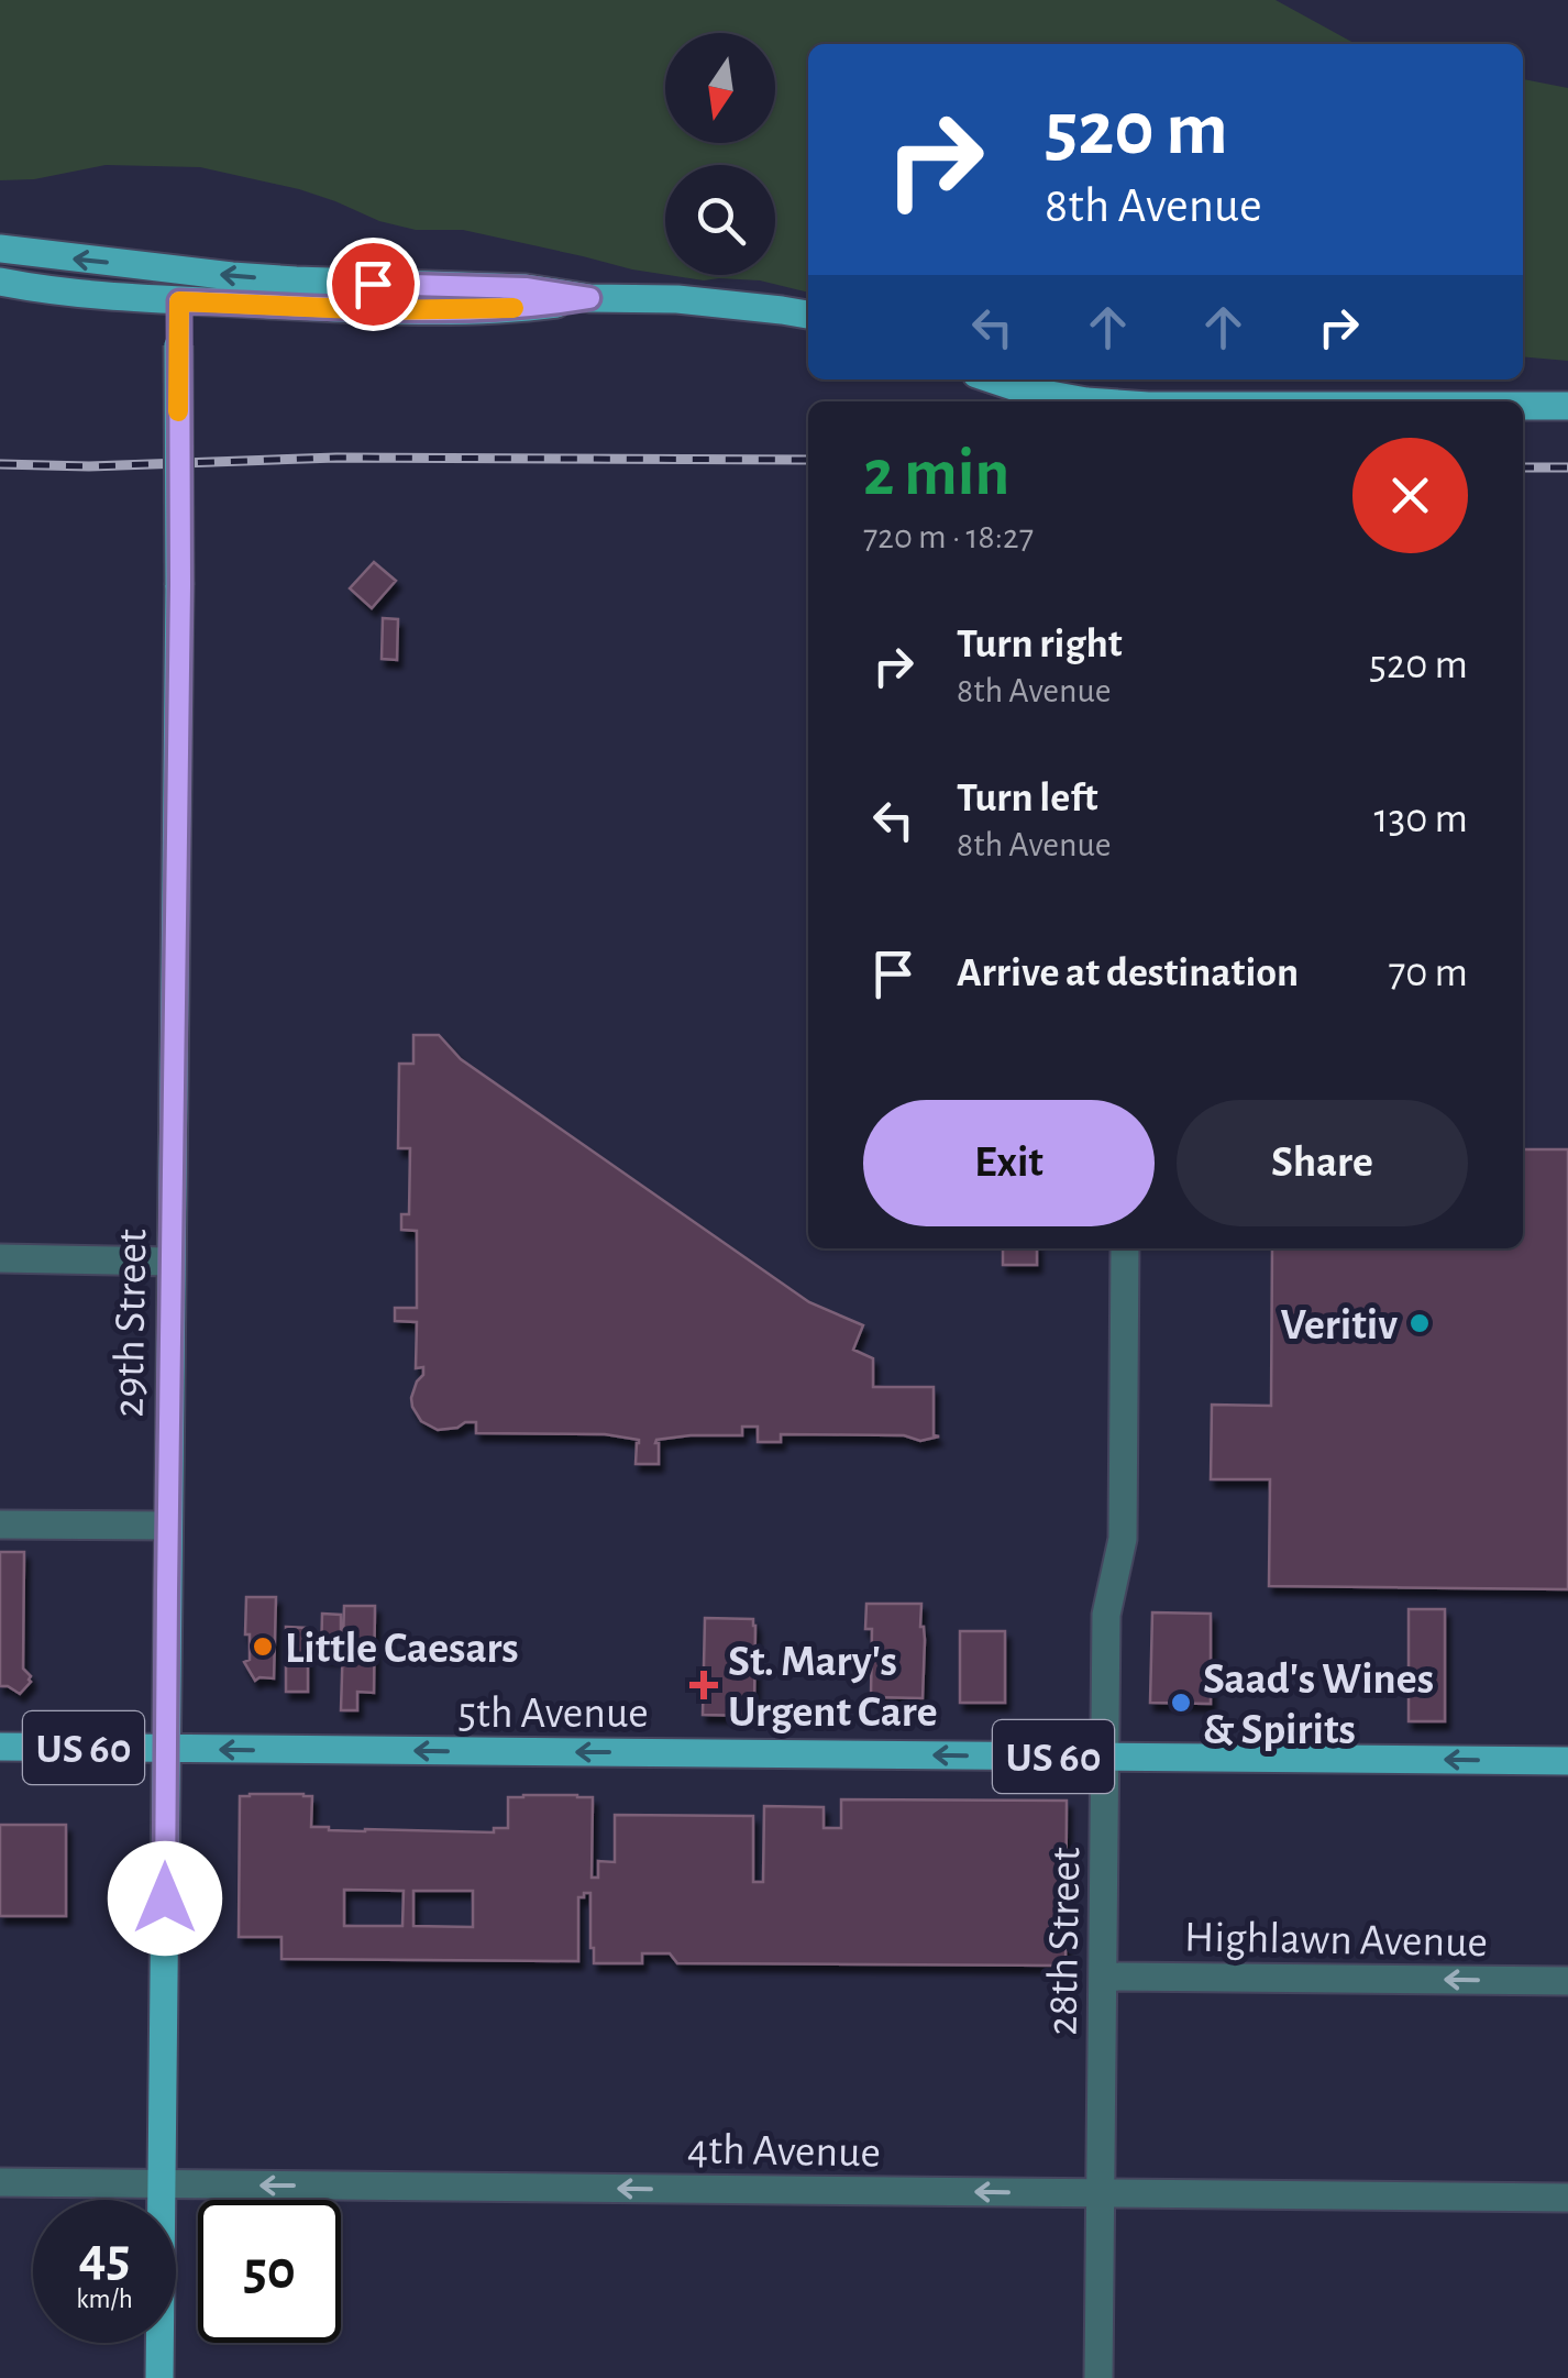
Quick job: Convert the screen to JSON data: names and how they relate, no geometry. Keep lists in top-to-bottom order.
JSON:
{
  "streets": {
    "main road": ["29th Street", "5th Avenue", "US 60"],
    "street": ["Highlawn Avenue", "28th Street", "4th Avenue"]
  },
  "crossings": [
    ["29th Street", "5th Avenue"],
    ["29th Street", "4th Avenue"],
    ["5th Avenue", "28th Street"],
    ["Highlawn Avenue", "28th Street"],
    ["28th Street", "4th Avenue"]
  ],
  "one_way": ["5th Avenue", "Highlawn Avenue", "4th Avenue"],
  "places": {
    "other": ["Veritiv", "Little Caesars", "Saad's Wines & Spirits"],
    "health": ["St. Mary's Urgent Care"]
  },
  "north": "bottom",
  "page": {
    "turn": ["520 m", "8th Avenue"],
    "heading": ["2 min", "720 m · 18:27"],
    "list": [
      {
        "name": "Turn right",
        "note": "8th Avenue",
        "value": "520 m"
      },
      {
        "name": "Turn left",
        "note": "8th Avenue",
        "value": "130 m"
      },
      {
        "name": "Arrive at destination",
        "value": "70 m"
      }
    ],
    "buttons": ["Exit", "Share"],
    "speed": "45 km/h",
    "limit": "50"
  }
}
